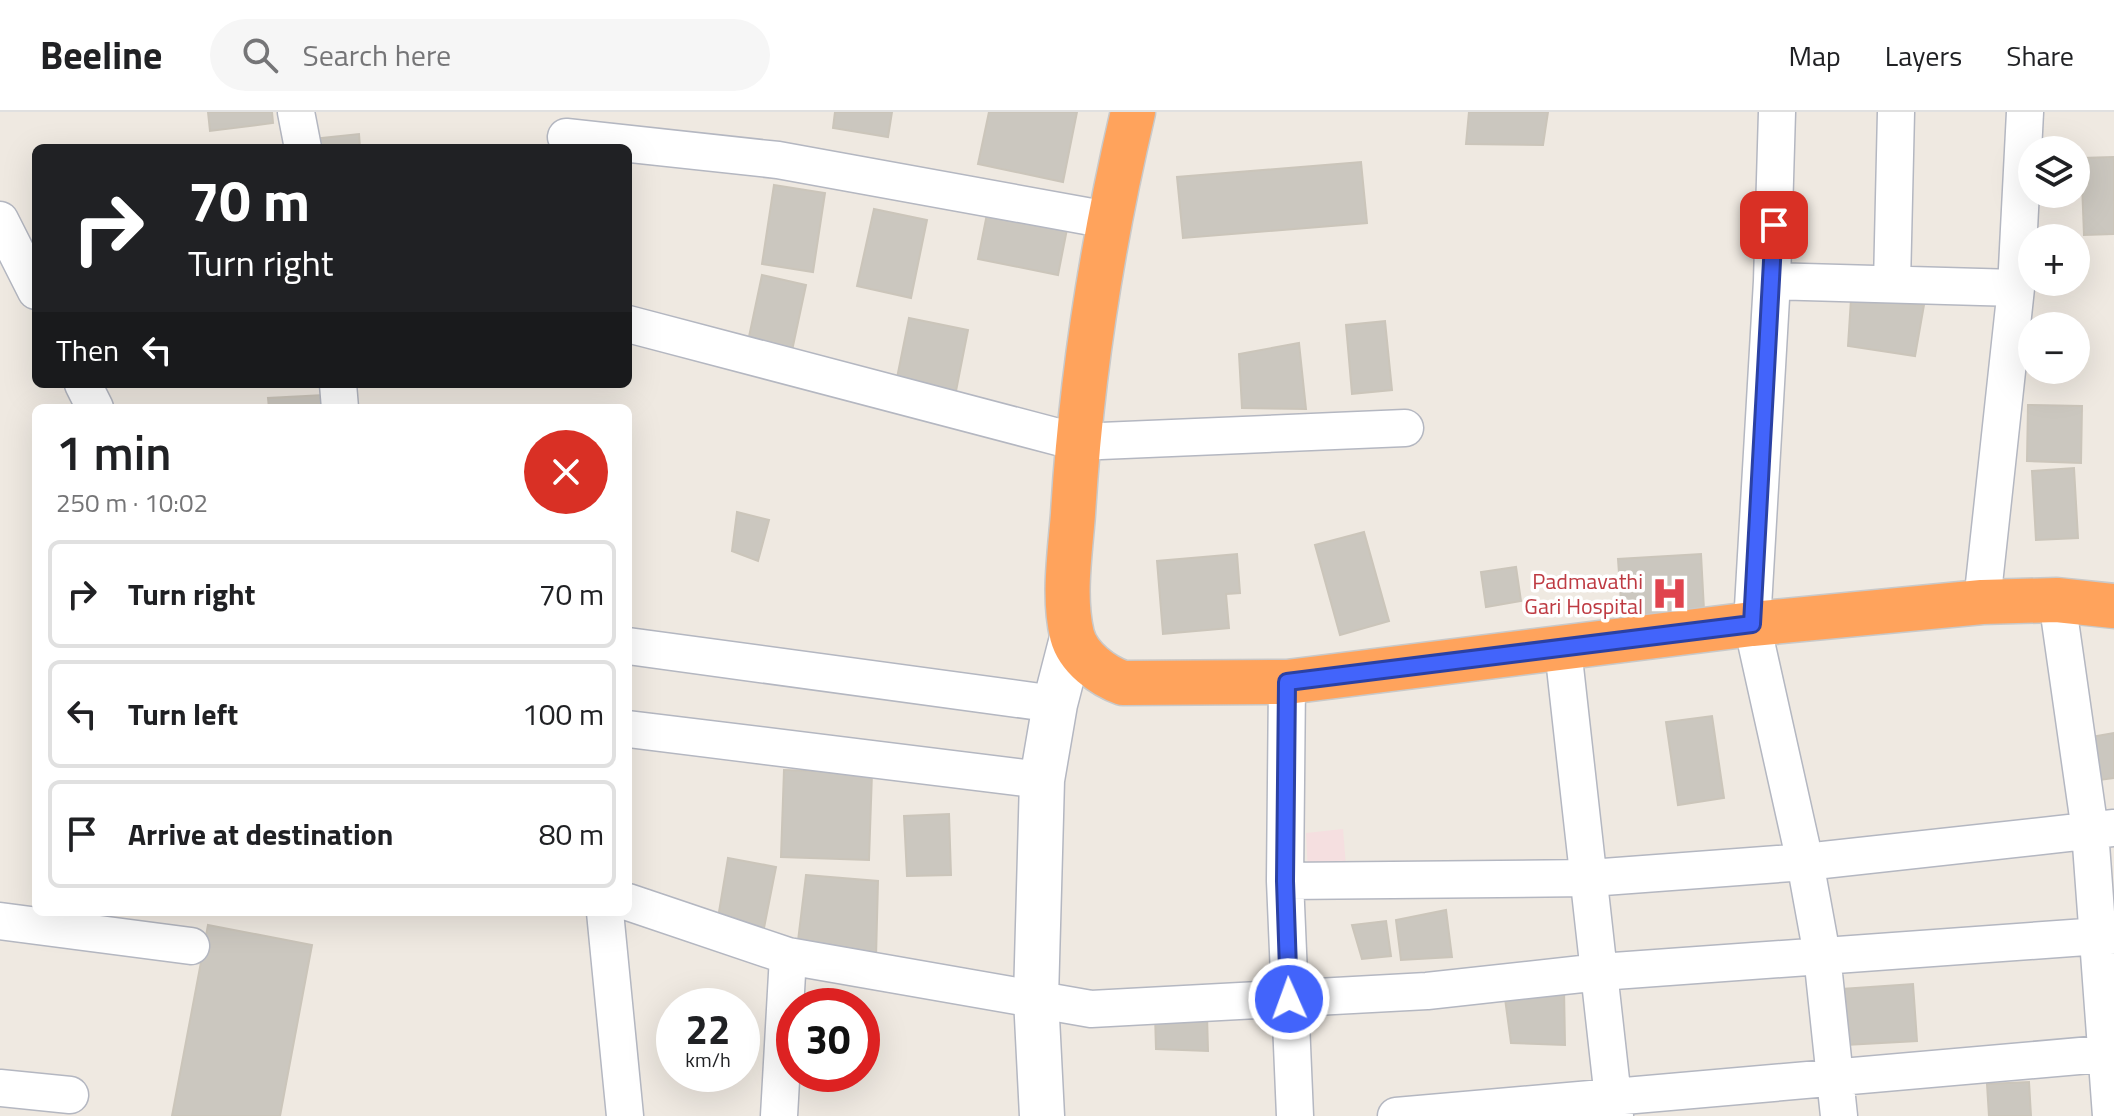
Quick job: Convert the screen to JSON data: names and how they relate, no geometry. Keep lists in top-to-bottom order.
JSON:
{
  "places": {
    "hospital": ["Padmavathi Gari Hospital"]
  },
  "page": {
    "header": "Beeline",
    "search": "Search here",
    "nav": ["Map", "Layers", "Share"],
    "map_buttons": ["+", "−"],
    "turn": ["70 m", "Turn right"],
    "then": "Then",
    "heading": ["1 min", "250 m · 10:02"],
    "list": [
      {
        "name": "Turn right",
        "value": "70 m"
      },
      {
        "name": "Turn left",
        "value": "100 m"
      },
      {
        "name": "Arrive at destination",
        "value": "80 m"
      }
    ],
    "speed": "22 km/h",
    "limit": "30"
  }
}
